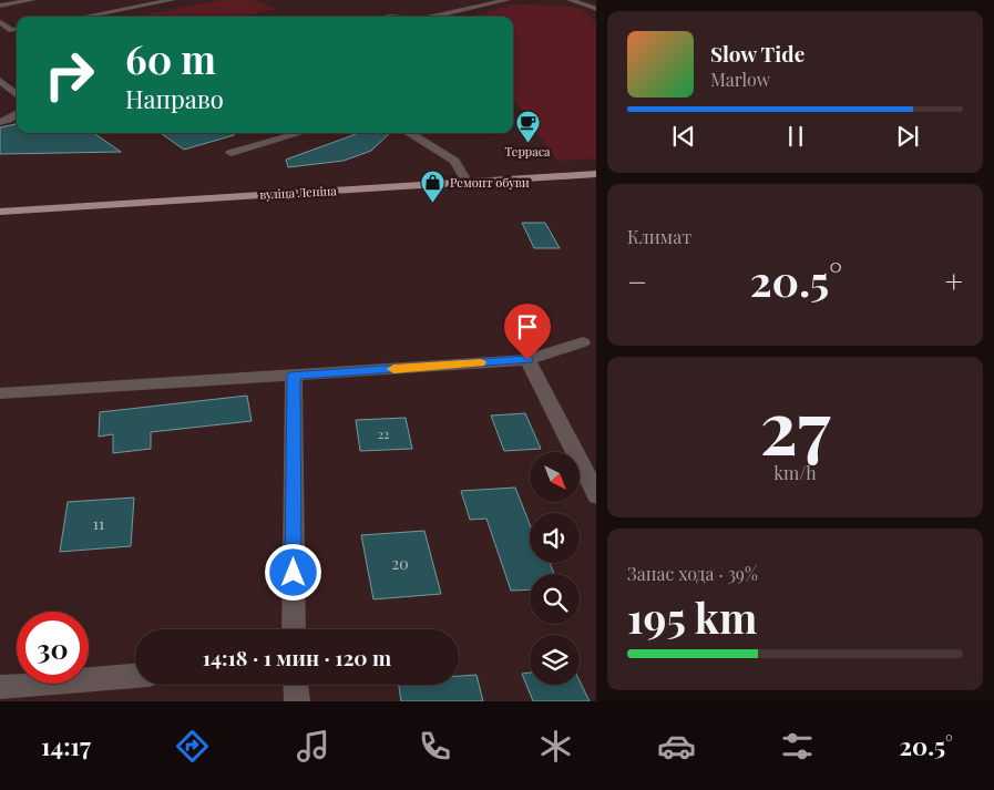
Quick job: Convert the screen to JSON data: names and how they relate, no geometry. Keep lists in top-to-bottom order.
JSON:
{
  "streets": {
    "main road": ["вуліца Леніна"]
  },
  "places": {
    "cafe": ["Терраса"],
    "shop": ["Ремонт обуви"]
  },
  "house_numbers": ["22", "11", "20"],
  "north": "bottom right",
  "page": {
    "turn": ["60 m", "Направо"],
    "song": ["Slow Tide", "Marlow"],
    "tile": [
      "Климат",
      ["27", "km/h"],
      ["Запас хода · 39%", "195 km"]
    ],
    "heat": ["−", "20.5°", "+"],
    "limit": "30",
    "trip": "14:18 · 1 мин · 120 m",
    "tabs": ["14:17", "20.5°"]
  }
}
